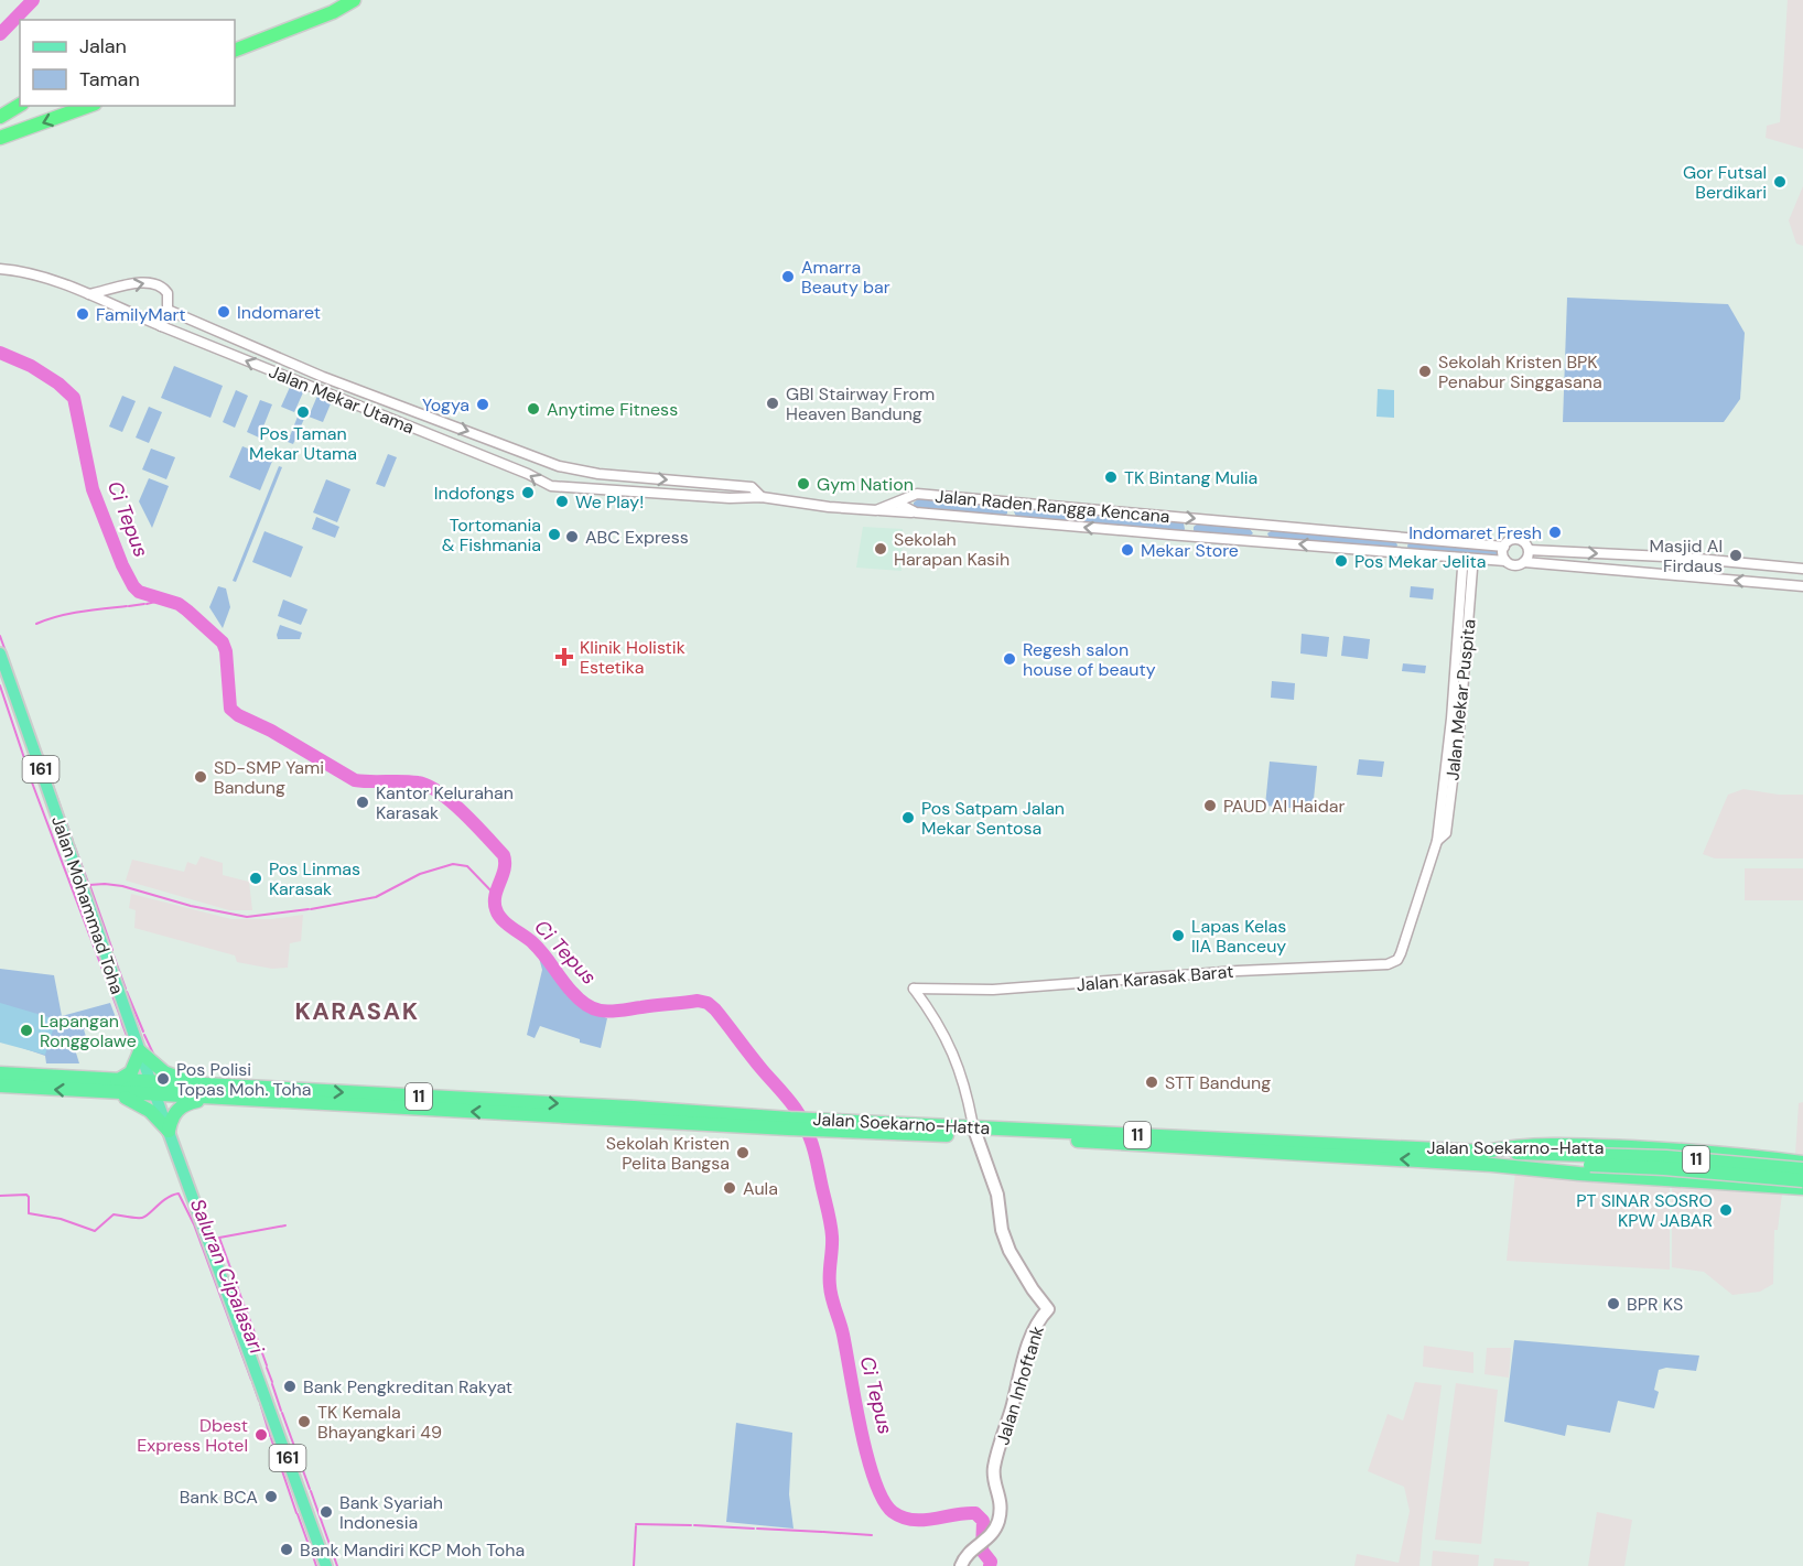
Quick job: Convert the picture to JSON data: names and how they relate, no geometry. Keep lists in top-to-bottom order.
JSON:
{
  "streets": {
    "highway": ["11", "Jalan Soekarno-Hatta"],
    "main road": ["161", "Jalan Mohammad Toha", "Jalan Inhoftank"],
    "street": [
      "Jalan Mekar Utama",
      "Jalan Raden Rangga Kencana",
      "Jalan Mekar Puspita",
      "Jalan Karasak Barat"
    ]
  },
  "crossings": [
    ["Jalan Raden Rangga Kencana", "Jalan Mekar Puspita"],
    ["Jalan Mekar Puspita", "Jalan Karasak Barat"],
    ["Jalan Mohammad Toha", "Jalan Soekarno-Hatta"],
    ["Jalan Karasak Barat", "Jalan Soekarno-Hatta"],
    ["Jalan Karasak Barat", "Jalan Inhoftank"],
    ["11", "Jalan Soekarno-Hatta"],
    ["Jalan Soekarno-Hatta", "Jalan Inhoftank"]
  ],
  "districts": ["KARASAK"],
  "water": ["Ci Tepus", "Saluran Cipalasari"],
  "places": {
    "other": [
      "Gor Futsal Berdikari",
      "Amarra Beauty bar",
      "Indomaret",
      "FamilyMart",
      "Sekolah Kristen BPK Penabur Singgasana",
      "GBI Stairway From Heaven Bandung",
      "Yogya",
      "Anytime Fitness",
      "Pos Taman Mekar Utama",
      "TK Bintang Mulia",
      "Gym Nation",
      "Indofongs",
      "We Play!",
      "Indomaret Fresh",
      "Tortomania & Fishmania",
      "ABC Express",
      "Sekolah Harapan Kasih",
      "Mekar Store",
      "Masjid Al Firdaus",
      "Pos Mekar Jelita",
      "Regesh salon house of beauty",
      "SD-SMP Yami Bandung",
      "Kantor Kelurahan Karasak",
      "PAUD Al Haidar",
      "Pos Satpam Jalan Mekar Sentosa",
      "Pos Linmas Karasak",
      "Lapas Kelas IIA Banceuy",
      "Lapangan Ronggolawe",
      "Pos Polisi Topas Moh. Toha",
      "STT Bandung",
      "Sekolah Kristen Pelita Bangsa",
      "Aula",
      "PT SINAR SOSRO KPW JABAR",
      "BPR KS",
      "Bank Pengkreditan Rakyat",
      "TK Kemala Bhayangkari 49",
      "Dbest Express Hotel",
      "Bank BCA",
      "Bank Syariah Indonesia",
      "Bank Mandiri KCP Moh Toha"
    ],
    "health": ["Klinik Holistik Estetika"]
  },
  "legend": ["Jalan", "Taman"]
}
